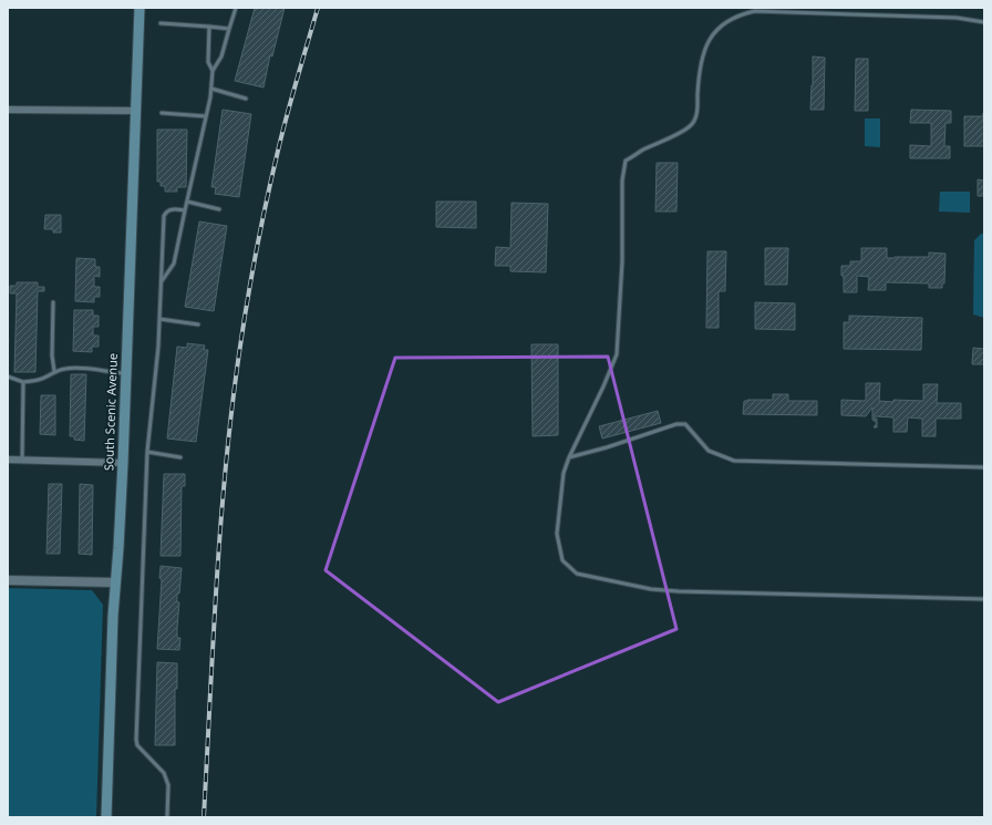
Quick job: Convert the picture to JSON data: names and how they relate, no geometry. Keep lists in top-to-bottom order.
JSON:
{
  "streets": {
    "main road": ["South Scenic Avenue"]
  }
}
